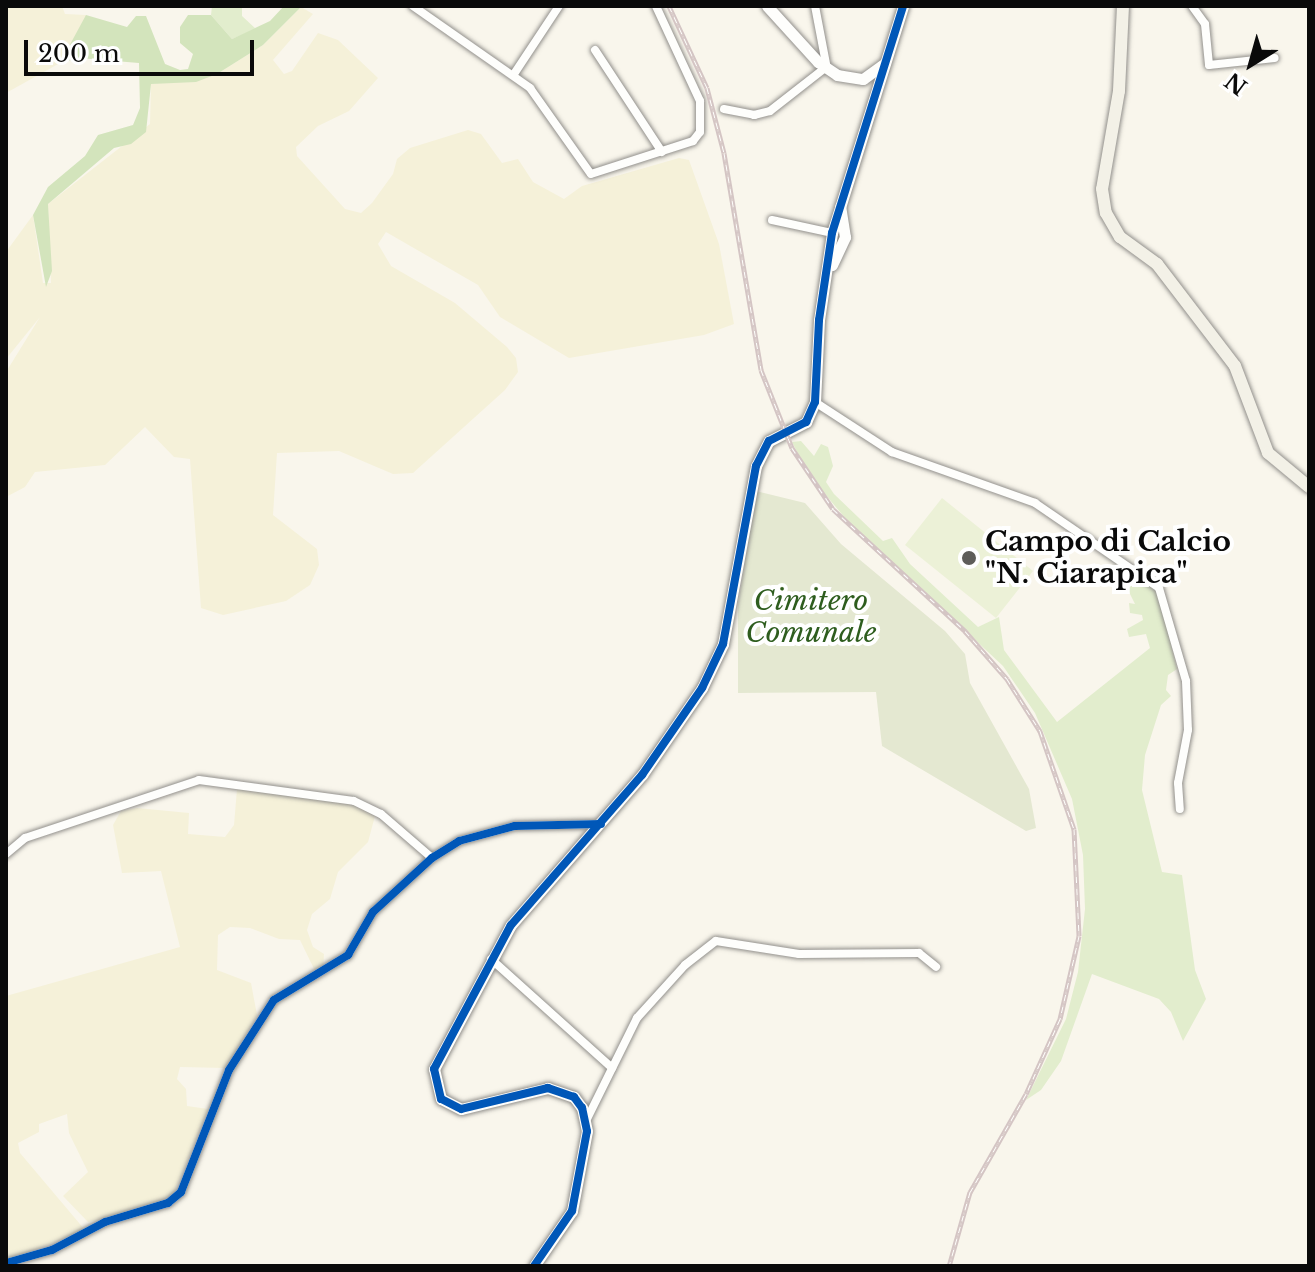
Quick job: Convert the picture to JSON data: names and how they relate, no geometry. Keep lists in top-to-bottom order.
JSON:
{
  "parks": ["Cimitero Comunale"],
  "places": ["Campo di Calcio \"N. Ciarapica\""],
  "scale_bar": "200 m",
  "north": "bottom left"
}
